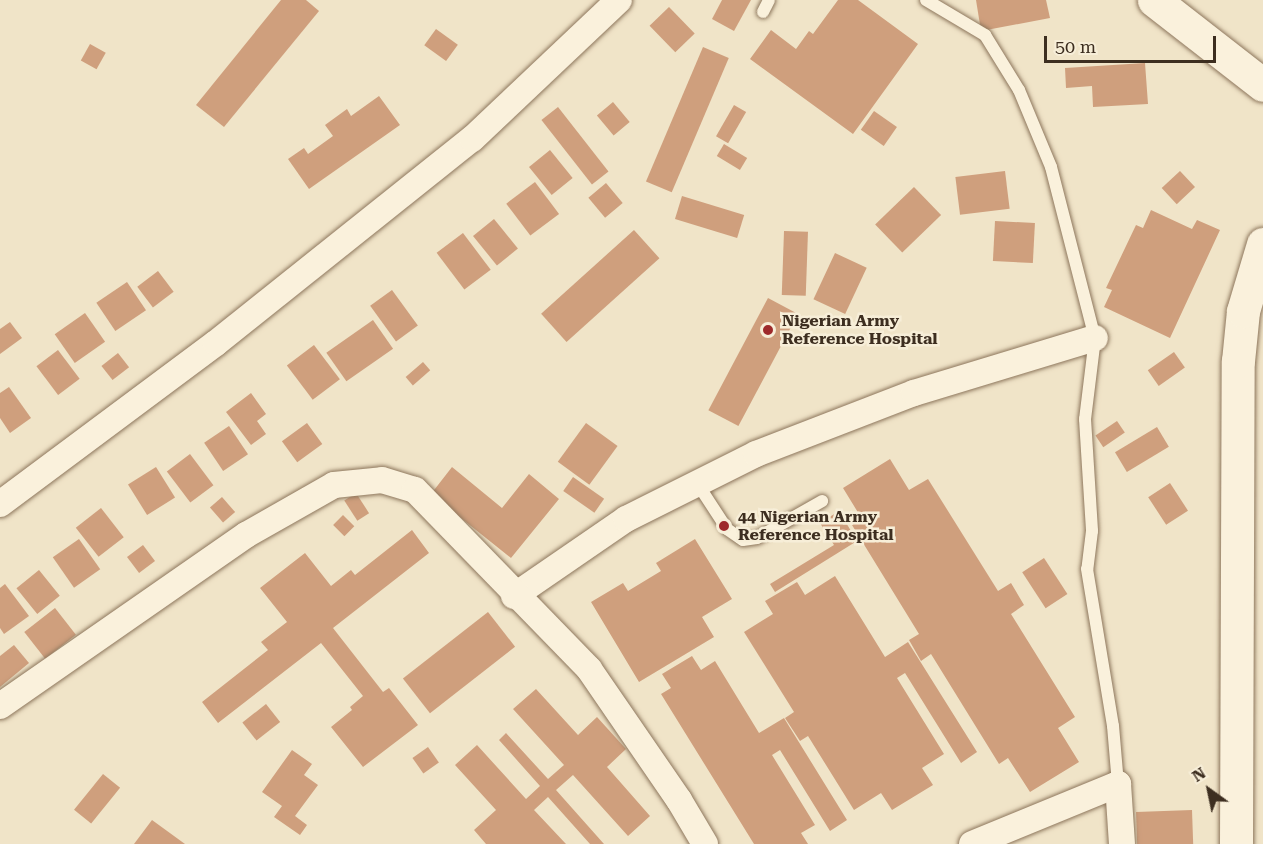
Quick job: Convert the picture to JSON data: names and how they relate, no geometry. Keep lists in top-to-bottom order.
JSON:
{
  "places": ["Nigerian Army Reference Hospital", "44 Nigerian Army Reference Hospital"],
  "scale_bar": "50 m",
  "north": "top left"
}
